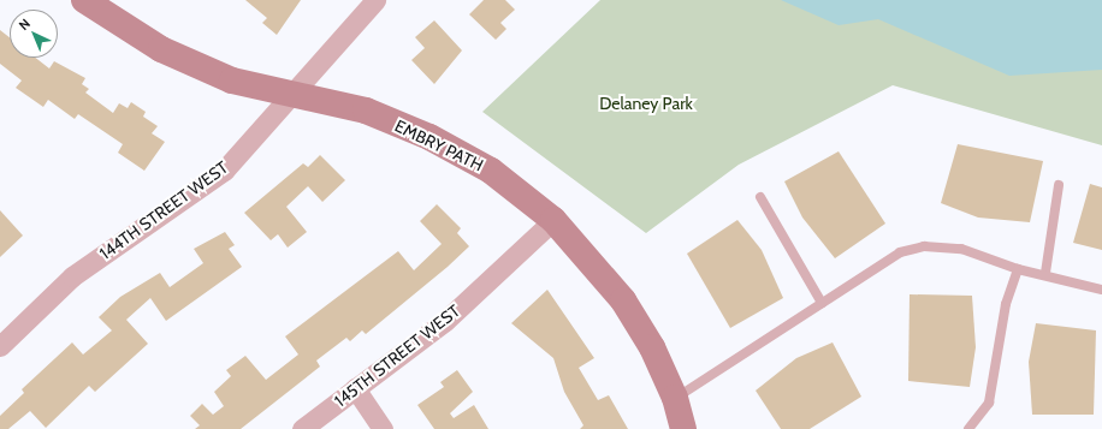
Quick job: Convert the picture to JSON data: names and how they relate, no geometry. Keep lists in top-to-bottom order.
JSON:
{
  "streets": {
    "street": ["EMBRY PATH", "144TH STREET WEST", "145TH STREET WEST"]
  },
  "crossings": [
    ["EMBRY PATH", "144TH STREET WEST"],
    ["EMBRY PATH", "145TH STREET WEST"]
  ],
  "parks": ["Delaney Park"],
  "north": "top left"
}
